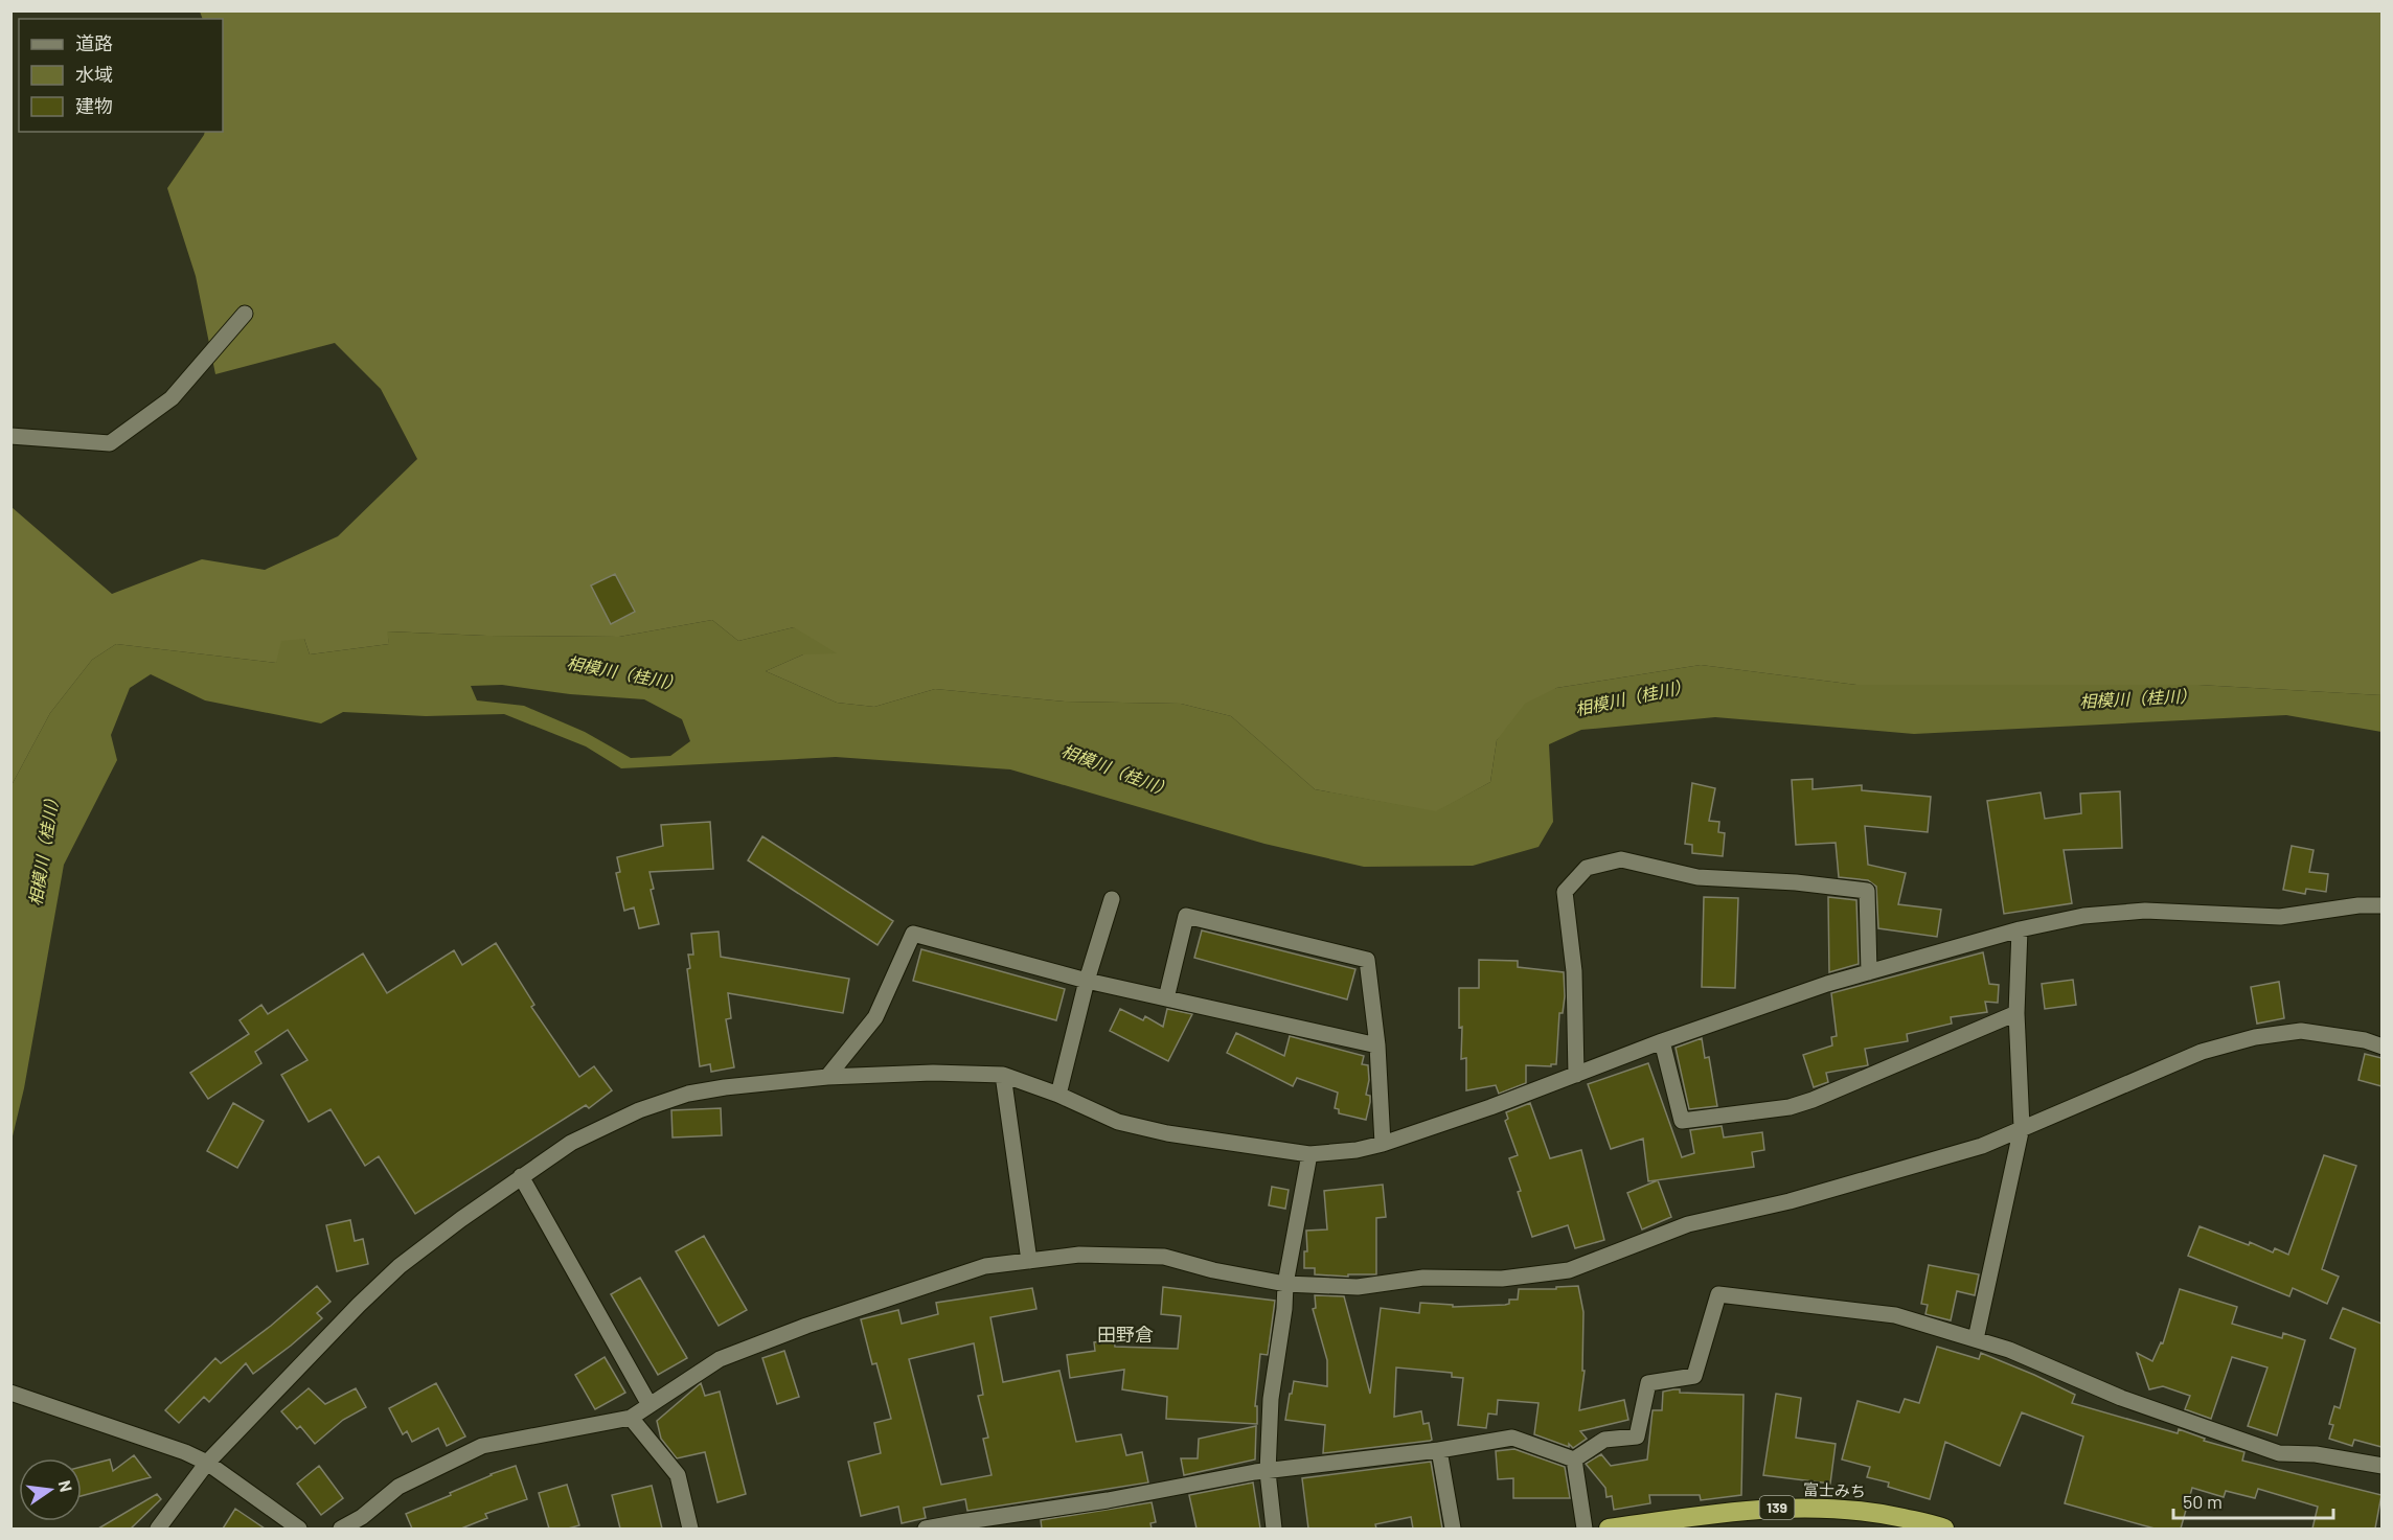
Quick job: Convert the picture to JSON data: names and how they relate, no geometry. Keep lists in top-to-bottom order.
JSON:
{
  "streets": {
    "highway": ["富士みち", "139"]
  },
  "districts": ["田野倉"],
  "water": ["相模川（桂川）"],
  "legend": ["道路", "水域", "建物"],
  "scale_bar": "50 m",
  "north": "right"
}
